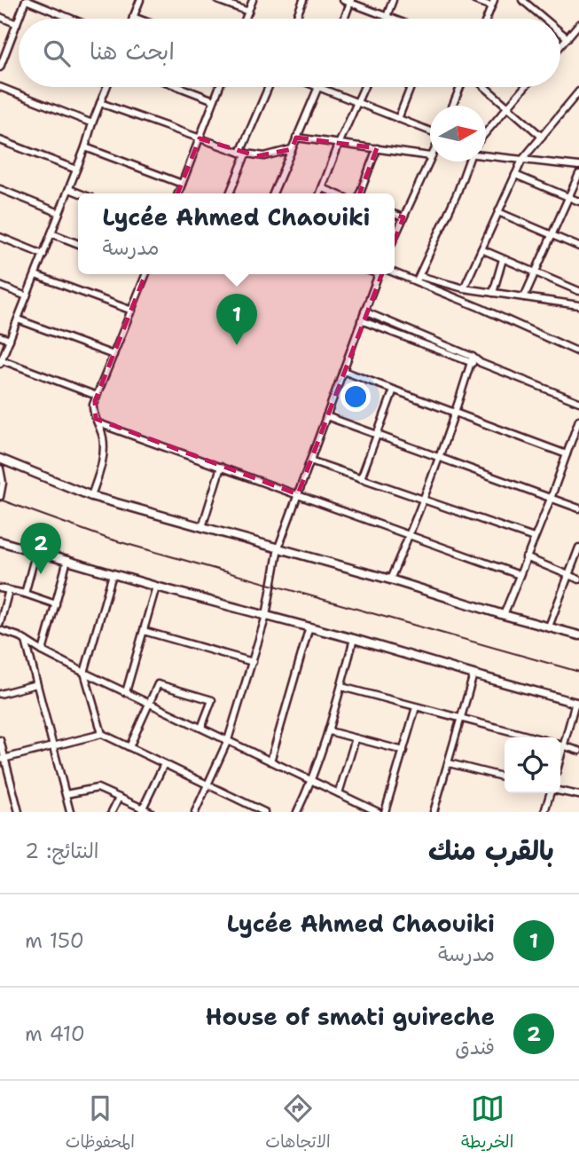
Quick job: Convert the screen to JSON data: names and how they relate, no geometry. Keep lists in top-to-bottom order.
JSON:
{
  "north": "right",
  "page": {
    "search": "ابحث هنا",
    "popup": ["Lycée Ahmed Chaouiki", "مدرسة"],
    "pins": ["1", "2"],
    "heading": ["بالقرب منك", "النتائج: 2"],
    "list": [
      {
        "mark": "1",
        "name": "Lycée Ahmed Chaouiki",
        "note": "مدرسة",
        "value": "150 m"
      },
      {
        "mark": "2",
        "name": "House of smati guireche",
        "note": "فندق",
        "value": "410 m"
      }
    ],
    "nav": ["الخريطة", "الاتجاهات", "المحفوظات"]
  }
}
